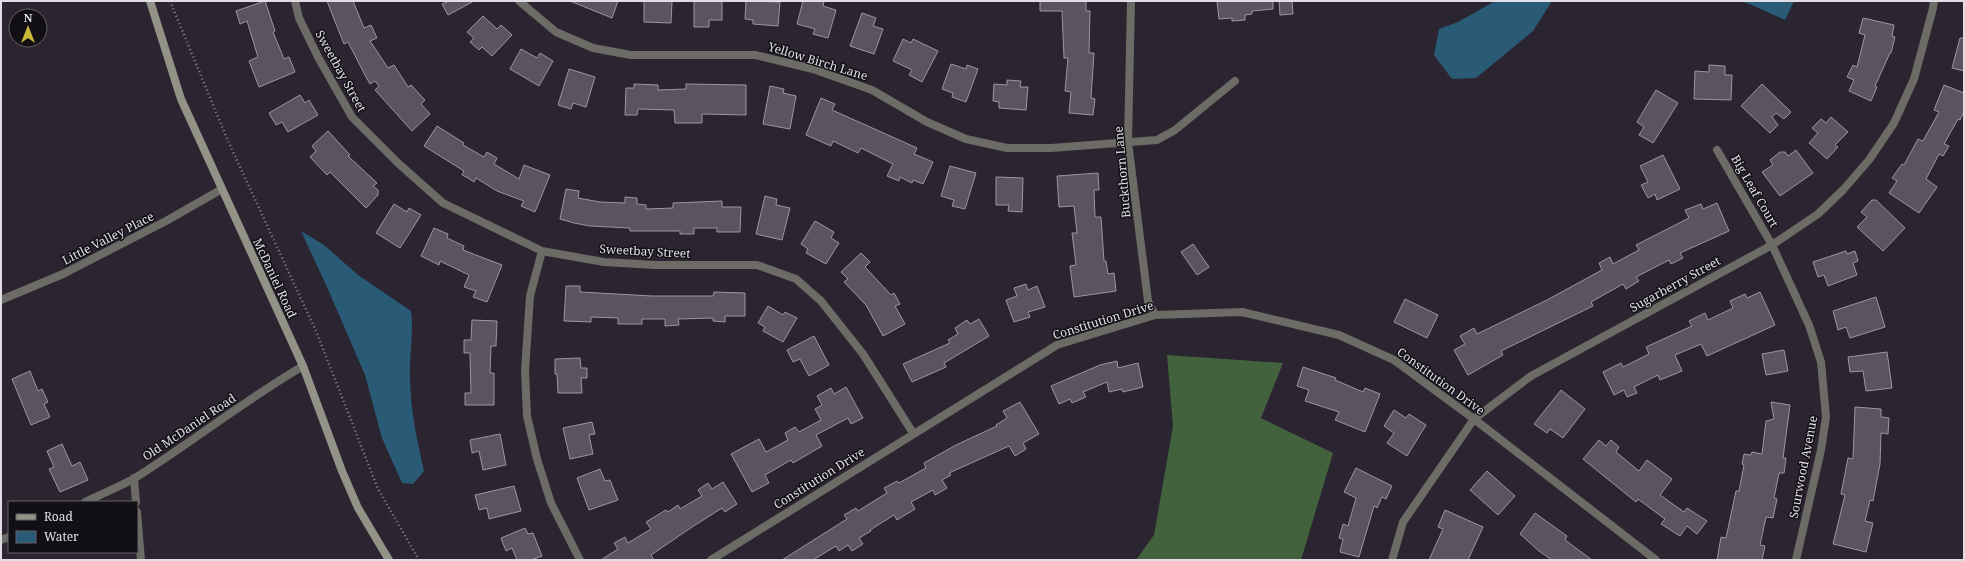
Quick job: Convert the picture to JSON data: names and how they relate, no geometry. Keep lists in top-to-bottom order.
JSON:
{
  "streets": {
    "main road": ["McDaniel Road"],
    "street": [
      "Yellow Birch Lane",
      "Sweetbay Street",
      "Buckthorn Lane",
      "Big Leaf Court",
      "Little Valley Place",
      "Sugarberry Street",
      "Constitution Drive",
      "Old McDaniel Road",
      "Sourwood Avenue"
    ]
  },
  "crossings": [
    ["Yellow Birch Lane", "Buckthorn Lane"],
    ["Sweetbay Street", "Constitution Drive"],
    ["Buckthorn Lane", "Constitution Drive"],
    ["Big Leaf Court", "Sugarberry Street"],
    ["Big Leaf Court", "Sourwood Avenue"],
    ["Little Valley Place", "McDaniel Road"],
    ["McDaniel Road", "Old McDaniel Road"],
    ["Sugarberry Street", "Constitution Drive"],
    ["Sugarberry Street", "Sourwood Avenue"]
  ],
  "legend": ["Road", "Water"],
  "north": "top"
}
